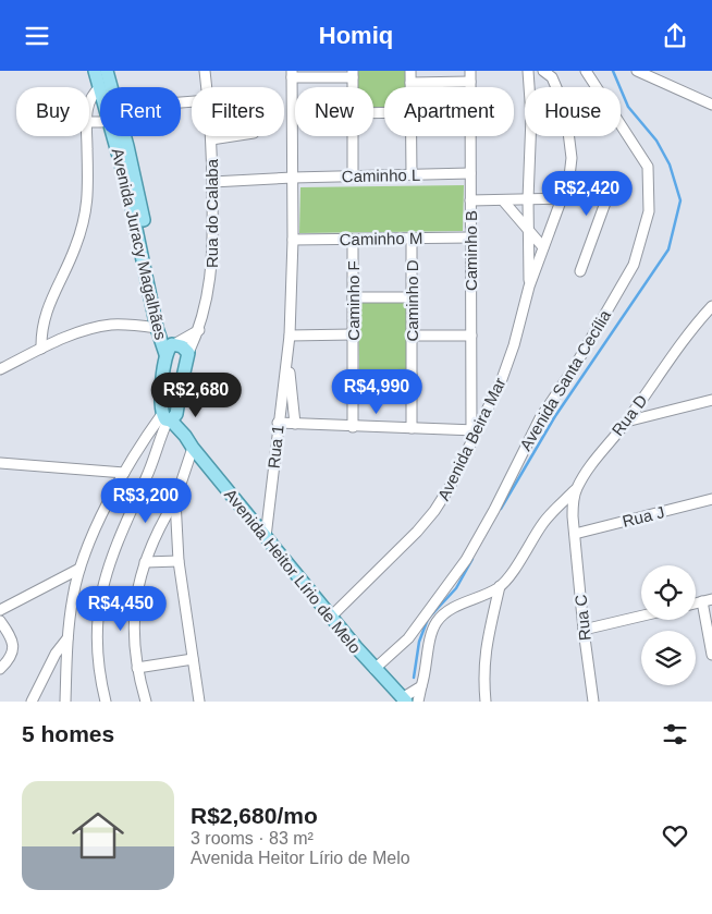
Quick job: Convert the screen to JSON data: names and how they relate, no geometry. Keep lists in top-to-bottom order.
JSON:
{
  "streets": {
    "main road": ["Avenida Juracy Magalhães", "Avenida Heitor Lírio de Melo"],
    "street": [
      "Caminho L",
      "Rua do Calaba",
      "Caminho M",
      "Caminho B",
      "Caminho F",
      "Caminho D",
      "Avenida Santa Cecília",
      "Rua D",
      "Avenida Beira Mar",
      "Rua 1",
      "Rua J",
      "Rua C"
    ]
  },
  "crossings": [
    ["Caminho L", "Rua do Calaba"],
    ["Caminho L", "Caminho B"],
    ["Caminho L", "Rua 1"],
    ["Caminho M", "Caminho B"],
    ["Caminho M", "Caminho F"],
    ["Caminho M", "Caminho D"],
    ["Caminho M", "Rua 1"],
    ["Caminho B", "Avenida Beira Mar"],
    ["Avenida Santa Cecília", "Avenida Heitor Lírio de Melo"],
    ["Avenida Beira Mar", "Avenida Heitor Lírio de Melo"],
    ["Rua 1", "Avenida Heitor Lírio de Melo"],
    ["Rua J", "Rua C"]
  ],
  "page": {
    "header": "Homiq",
    "chip": [
      "Buy",
      "Rent",
      "Filters",
      "New",
      "Apartment",
      "House"
    ],
    "price": [
      "R$2,420",
      "R$4,990",
      "R$2,680",
      "R$3,200",
      "R$4,450"
    ],
    "heading": "5 homes",
    "list": [
      {
        "name": "R$2,680/mo",
        "note": "3 rooms · 83 m² · Avenida Heitor Lírio de Melo"
      }
    ]
  }
}
